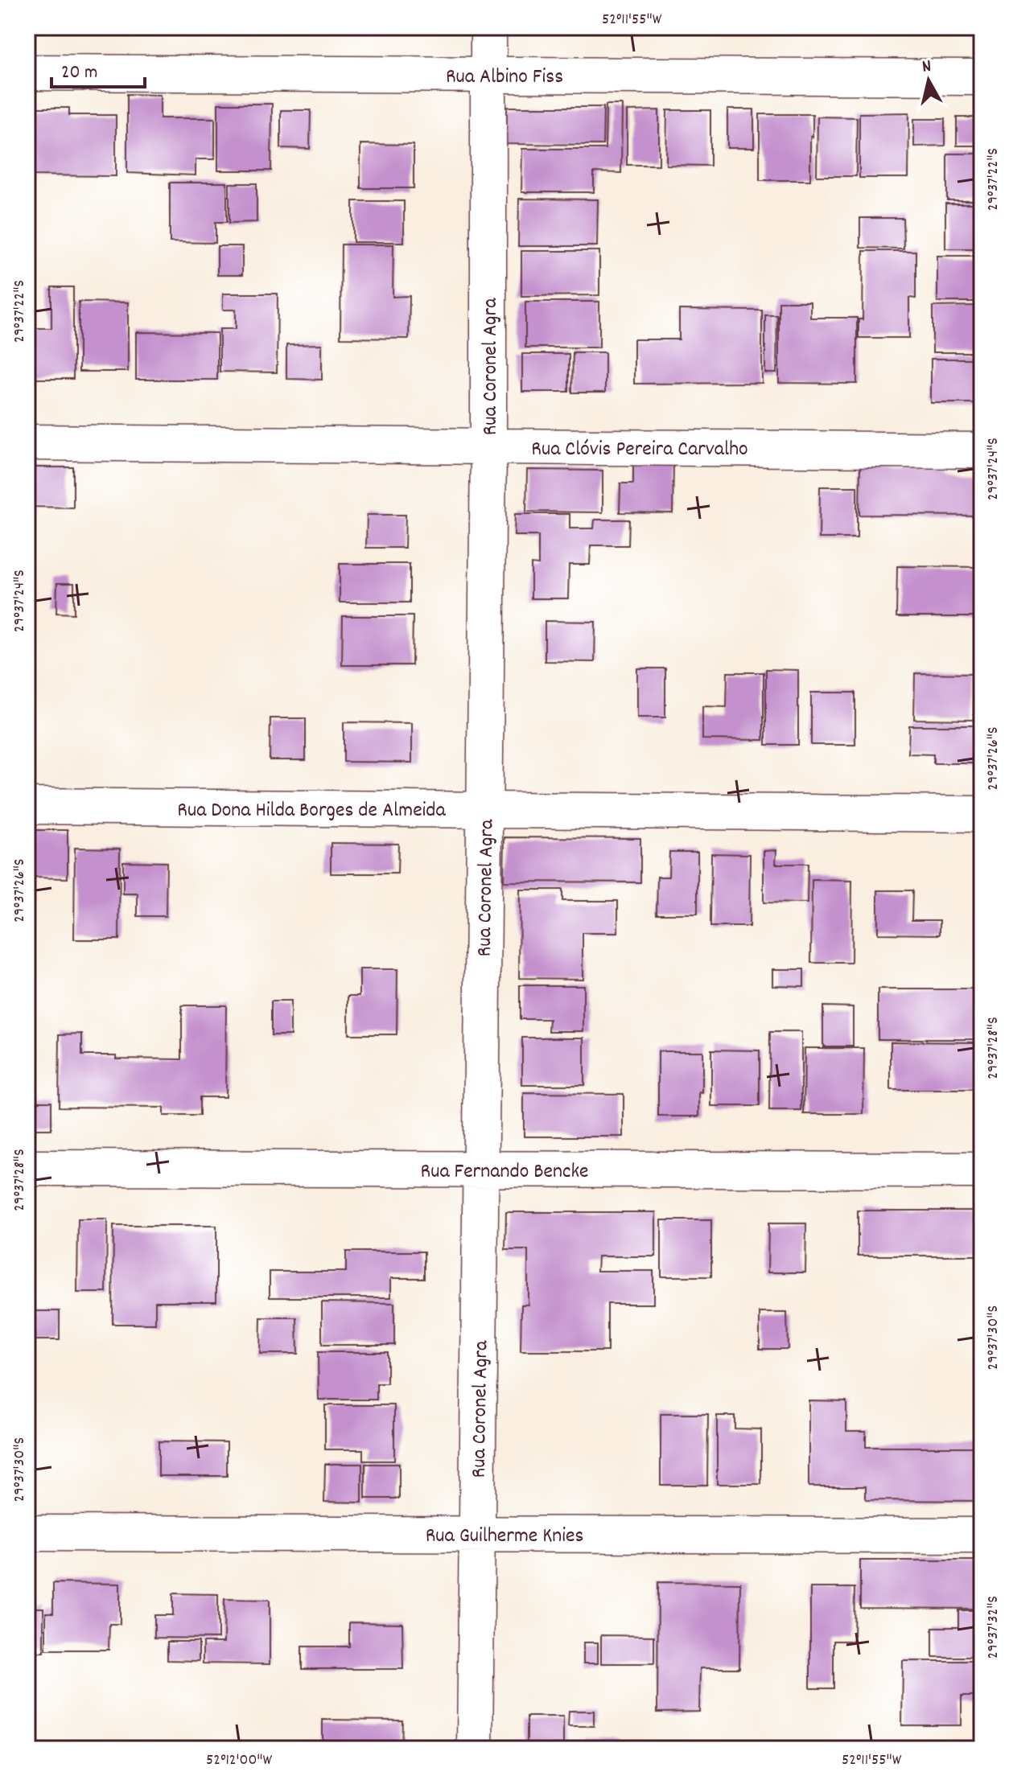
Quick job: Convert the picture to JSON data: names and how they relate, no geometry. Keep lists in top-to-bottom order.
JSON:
{
  "streets": {
    "street": [
      "Rua Albino Fiss",
      "Rua Coronel Agra",
      "Rua Clóvis Pereira Carvalho",
      "Rua Dona Hilda Borges de Almeida",
      "Rua Fernando Bencke",
      "Rua Guilherme Knies"
    ]
  },
  "crossings": [
    ["Rua Albino Fiss", "Rua Coronel Agra"],
    ["Rua Coronel Agra", "Rua Clóvis Pereira Carvalho"],
    ["Rua Coronel Agra", "Rua Dona Hilda Borges de Almeida"],
    ["Rua Coronel Agra", "Rua Fernando Bencke"],
    ["Rua Coronel Agra", "Rua Guilherme Knies"]
  ],
  "scale_bar": "20 m",
  "north": "top",
  "coordinates": [
    "52°11'55\"W",
    "29°37'22\"S",
    "29°37'24\"S",
    "29°37'26\"S",
    "29°37'28\"S",
    "29°37'30\"S",
    "29°37'32\"S",
    "52°12'00\"W"
  ]
}
